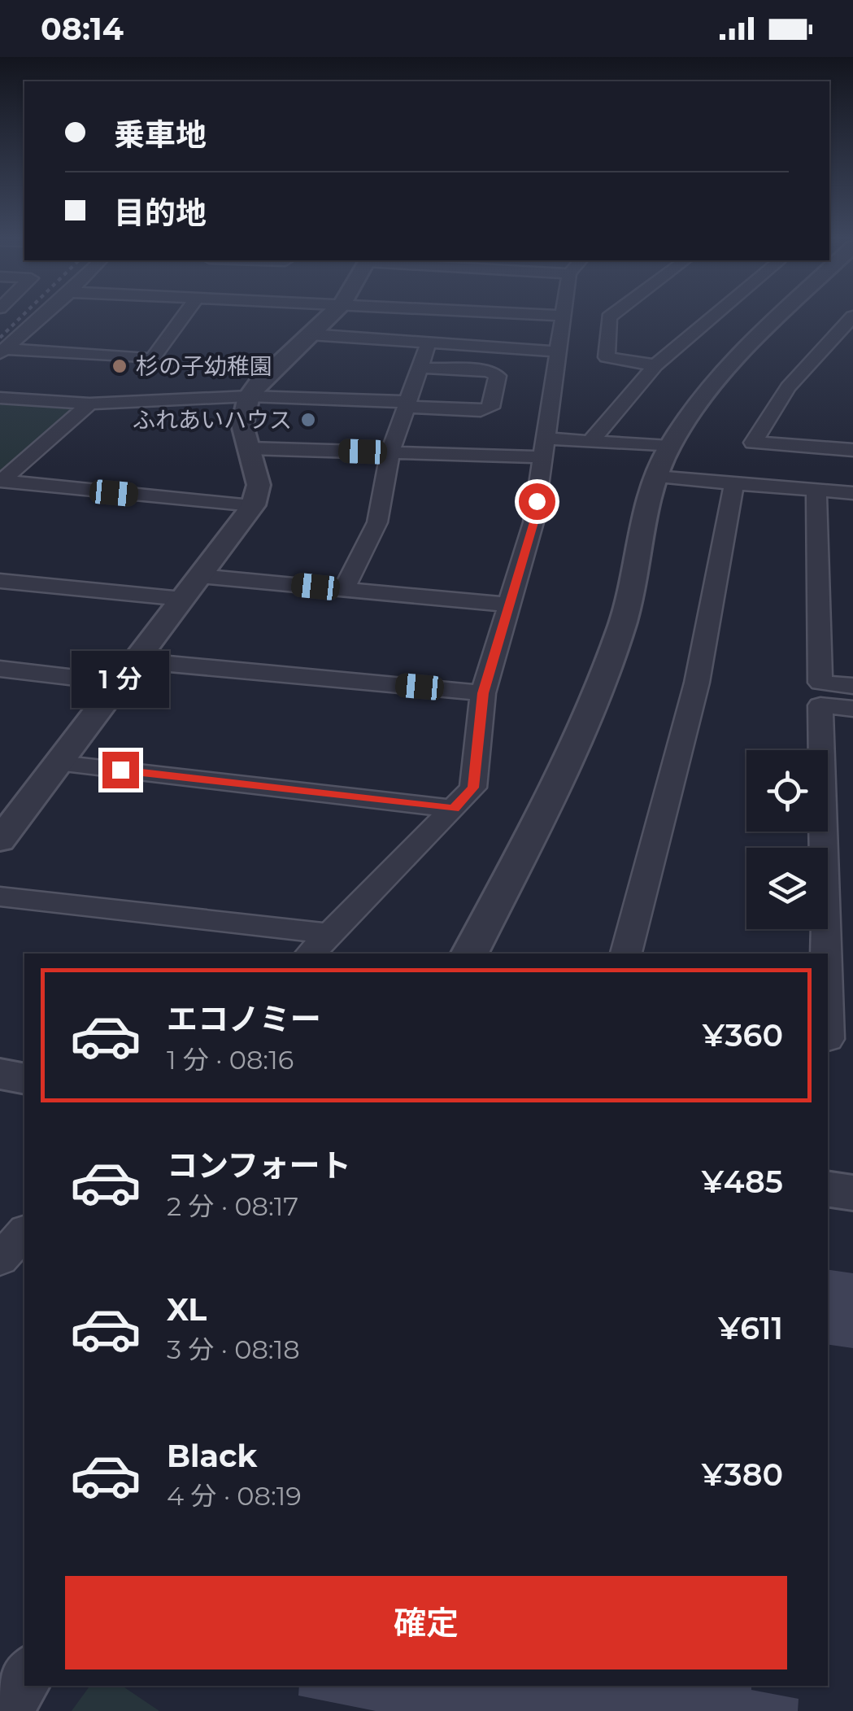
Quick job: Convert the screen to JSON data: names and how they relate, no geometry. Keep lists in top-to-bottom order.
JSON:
{
  "places": ["杉の子幼稚園", "ふれあいハウス"],
  "page": {
    "status": "08:14",
    "banner": ["乗車地", "目的地"],
    "bubble": "1 分",
    "list": [
      {
        "name": "エコノミー",
        "note": "1 分 · 08:16",
        "value": "¥360"
      },
      {
        "name": "コンフォート",
        "note": "2 分 · 08:17",
        "value": "¥485"
      },
      {
        "name": "XL",
        "note": "3 分 · 08:18",
        "value": "¥611"
      },
      {
        "name": "Black",
        "note": "4 分 · 08:19",
        "value": "¥380"
      }
    ],
    "buttons": "確定"
  }
}
